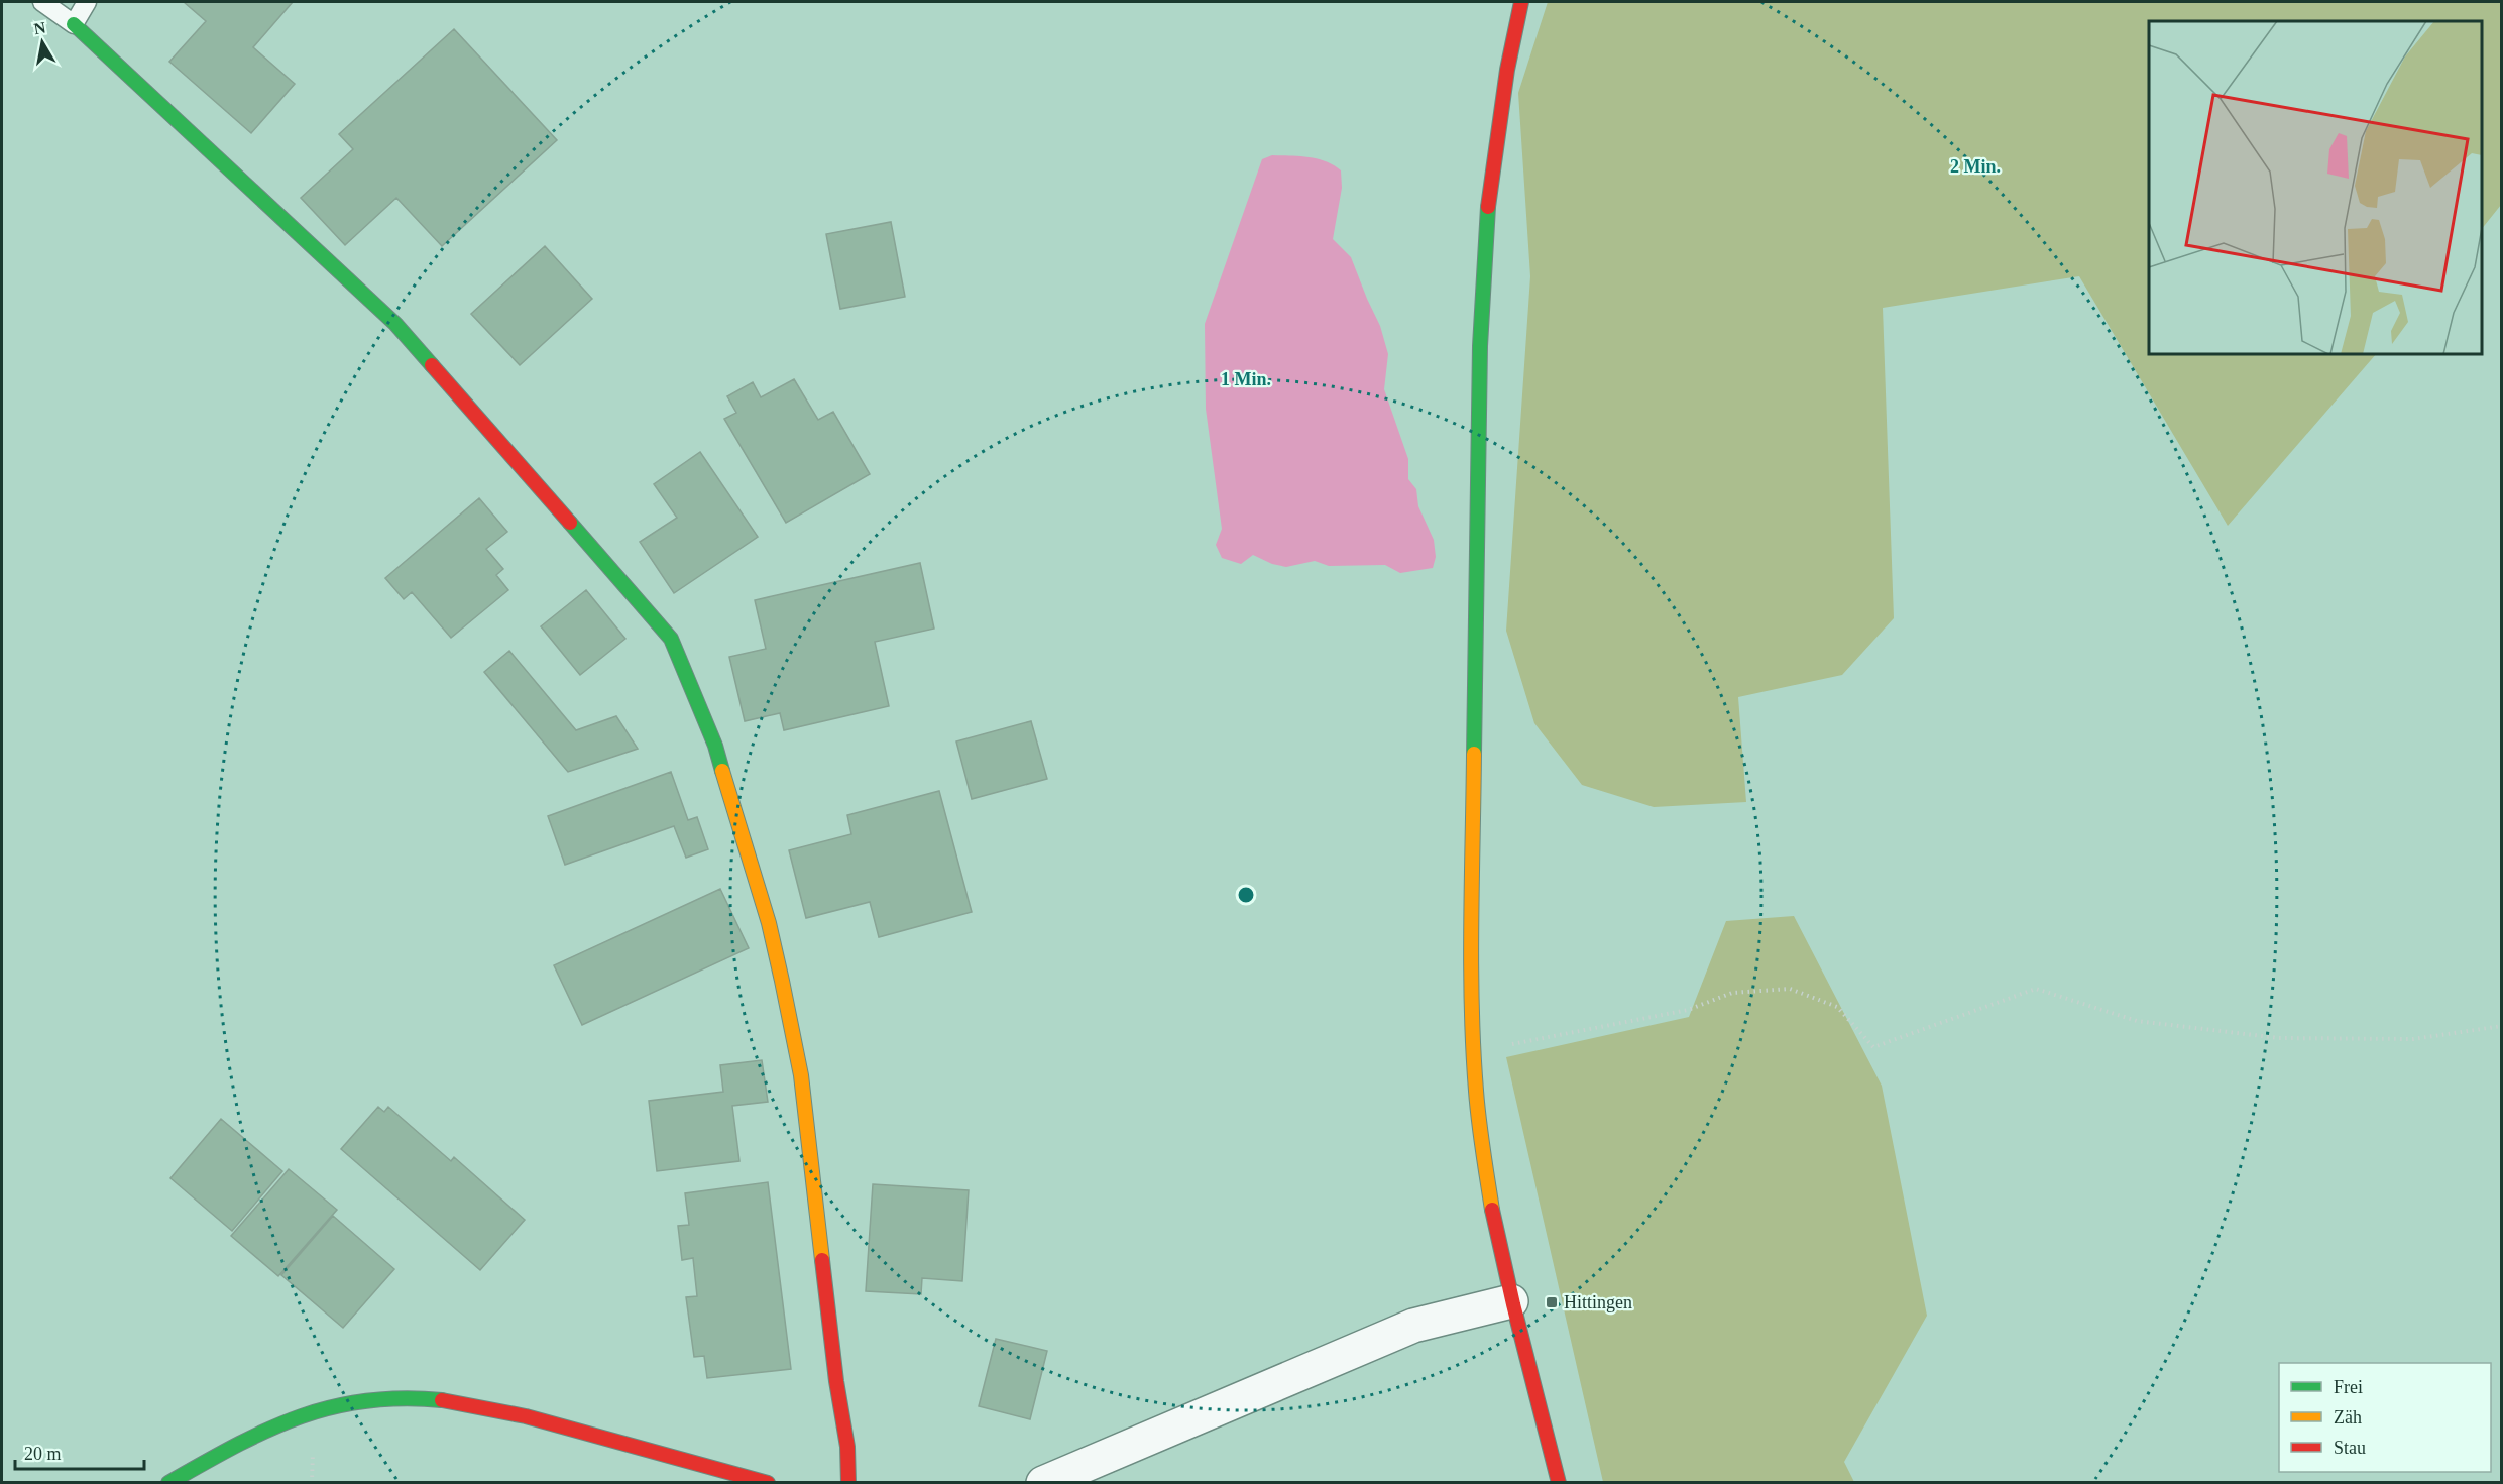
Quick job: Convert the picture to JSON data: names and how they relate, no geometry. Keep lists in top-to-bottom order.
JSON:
{
  "places": {
    "transit": ["Hittingen"]
  },
  "legend": ["Frei", "Zäh", "Stau"],
  "scale_bar": "20 m",
  "north": "top",
  "rings": ["2 Min.", "1 Min."]
}
